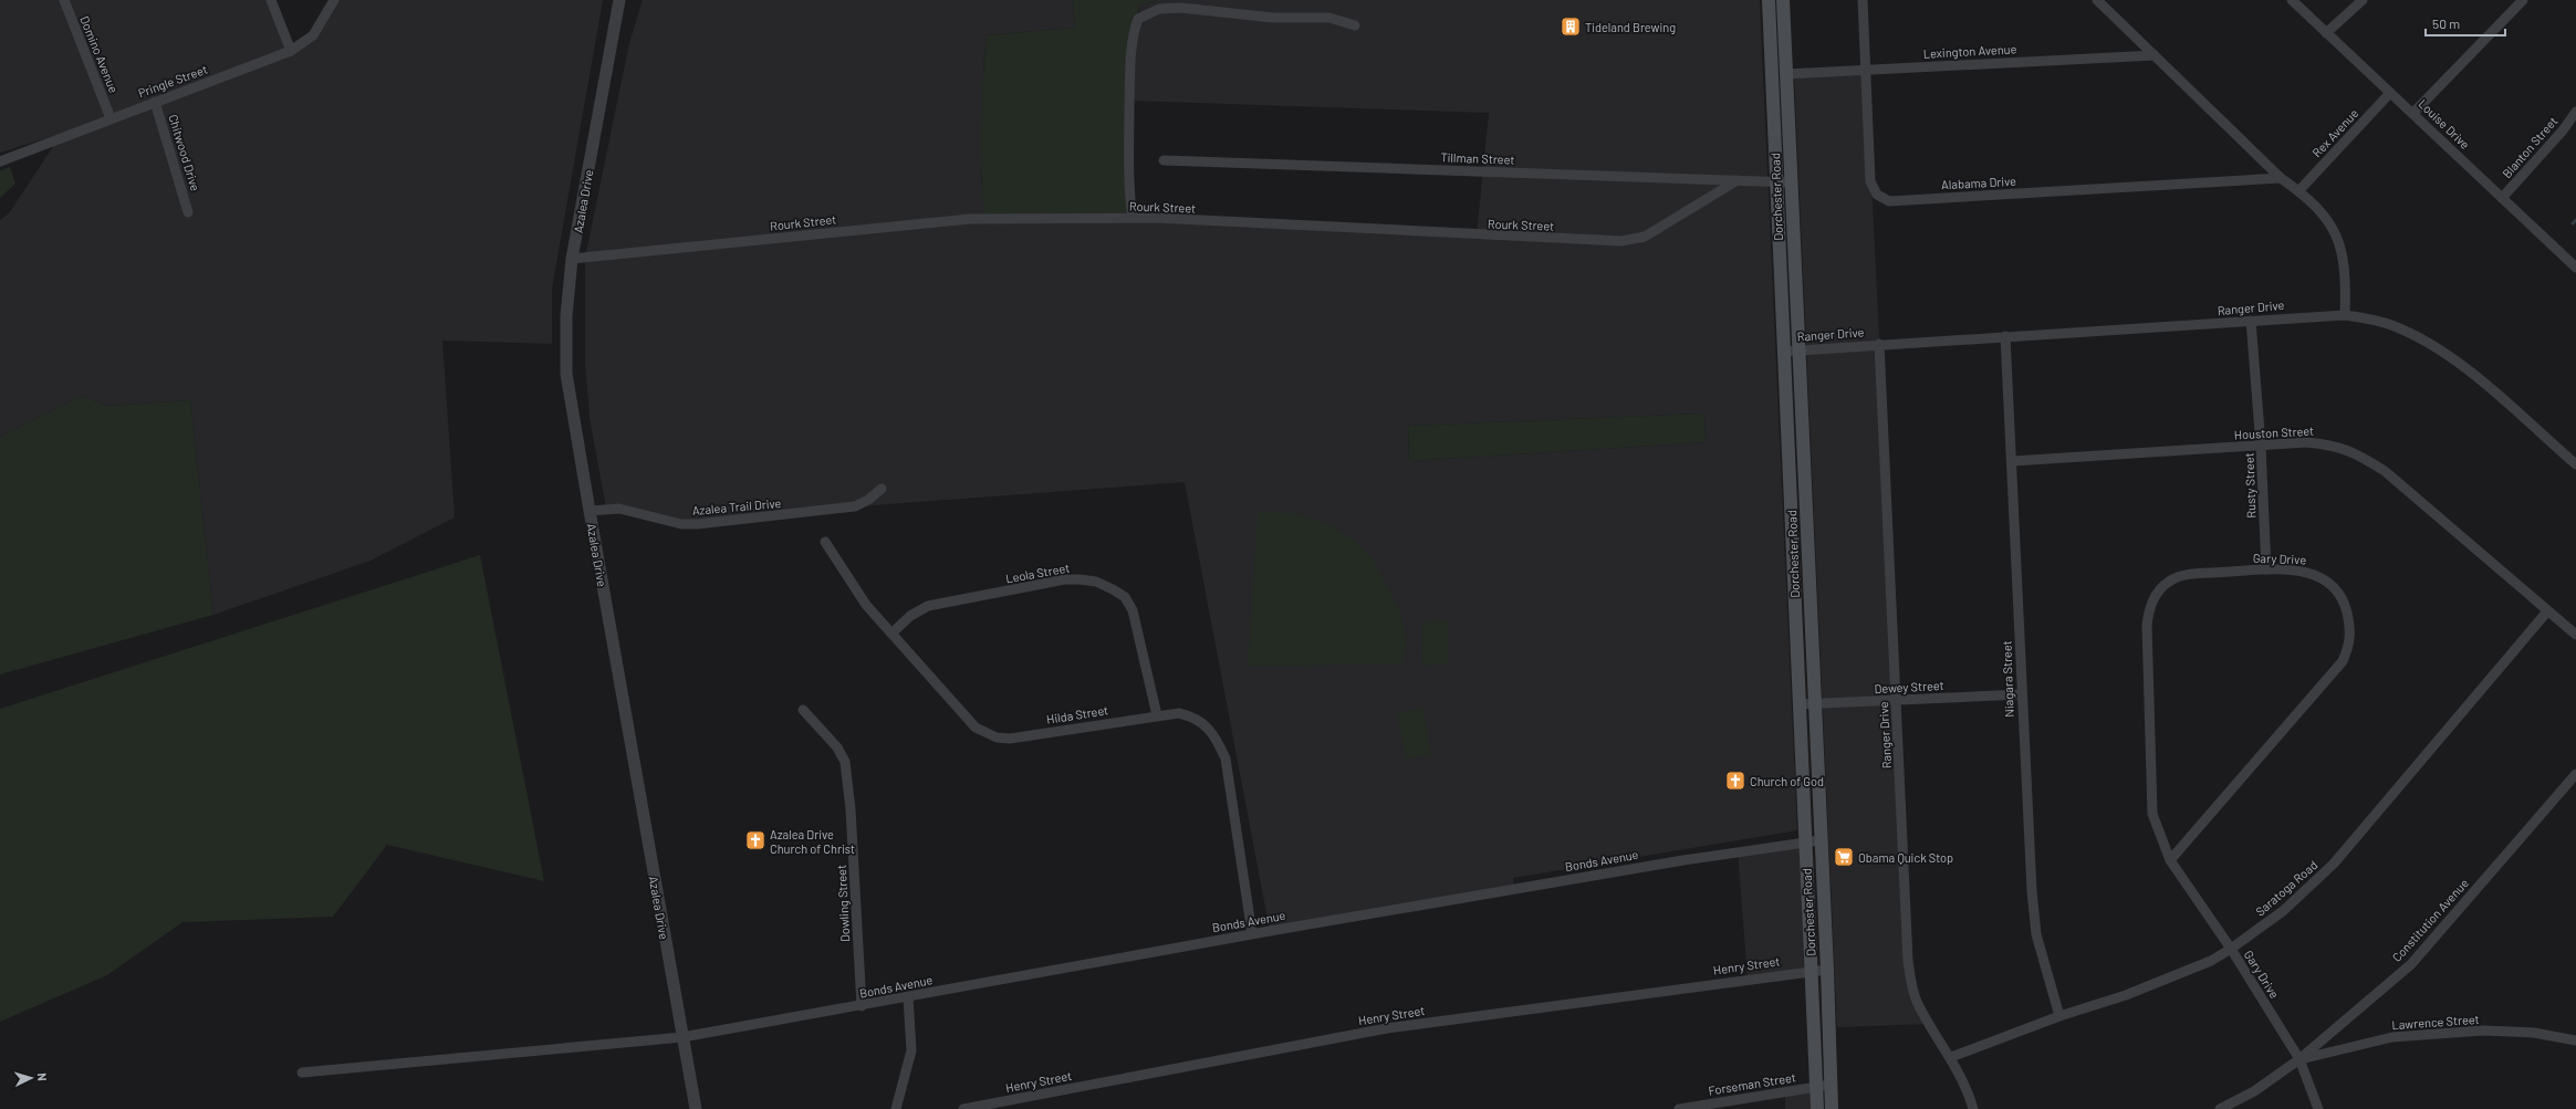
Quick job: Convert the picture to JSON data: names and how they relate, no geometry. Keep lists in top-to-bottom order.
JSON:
{
  "streets": {
    "main road": ["Dorchester Road"],
    "street": [
      "Lexington Avenue",
      "Domino Avenue",
      "Pringle Street",
      "Louise Drive",
      "Rex Avenue",
      "Blanton Street",
      "Chitwood Drive",
      "Tillman Street",
      "Alabama Drive",
      "Azalea Drive",
      "Rourk Street",
      "Ranger Drive",
      "Houston Street",
      "Rusty Street",
      "Azalea Trail Drive",
      "Gary Drive",
      "Leola Street",
      "Niagara Street",
      "Dewey Street",
      "Hilda Street",
      "Bonds Avenue",
      "Saratoga Road",
      "Dowling Street",
      "Constitution Avenue",
      "Henry Street",
      "Lawrence Street",
      "Forseman Street"
    ]
  },
  "crossings": [
    ["Lexington Avenue", "Alabama Drive"],
    ["Lexington Avenue", "Dorchester Road"],
    ["Domino Avenue", "Pringle Street"],
    ["Pringle Street", "Chitwood Drive"],
    ["Louise Drive", "Rex Avenue"],
    ["Louise Drive", "Blanton Street"],
    ["Tillman Street", "Dorchester Road"],
    ["Tillman Street", "Rourk Street"],
    ["Dorchester Road", "Ranger Drive"],
    ["Dorchester Road", "Dewey Street"],
    ["Dorchester Road", "Bonds Avenue"],
    ["Dorchester Road", "Henry Street"],
    ["Dorchester Road", "Forseman Street"],
    ["Azalea Drive", "Rourk Street"],
    ["Azalea Drive", "Azalea Trail Drive"],
    ["Azalea Drive", "Bonds Avenue"],
    ["Ranger Drive", "Rusty Street"],
    ["Ranger Drive", "Niagara Street"],
    ["Ranger Drive", "Dewey Street"],
    ["Ranger Drive", "Saratoga Road"],
    ["Houston Street", "Rusty Street"],
    ["Houston Street", "Niagara Street"],
    ["Houston Street", "Saratoga Road"],
    ["Rusty Street", "Gary Drive"],
    ["Gary Drive", "Saratoga Road"],
    ["Gary Drive", "Constitution Avenue"],
    ["Gary Drive", "Lawrence Street"],
    ["Leola Street", "Hilda Street"],
    ["Niagara Street", "Dewey Street"],
    ["Niagara Street", "Saratoga Road"],
    ["Hilda Street", "Bonds Avenue"],
    ["Bonds Avenue", "Dowling Street"],
    ["Constitution Avenue", "Lawrence Street"]
  ],
  "places": {
    "building": ["Tideland Brewing"],
    "church": ["Church of God", "Azalea Drive Church of Christ"],
    "supermarket": ["Obama Quick Stop"]
  },
  "scale_bar": "50 m",
  "north": "right"
}
